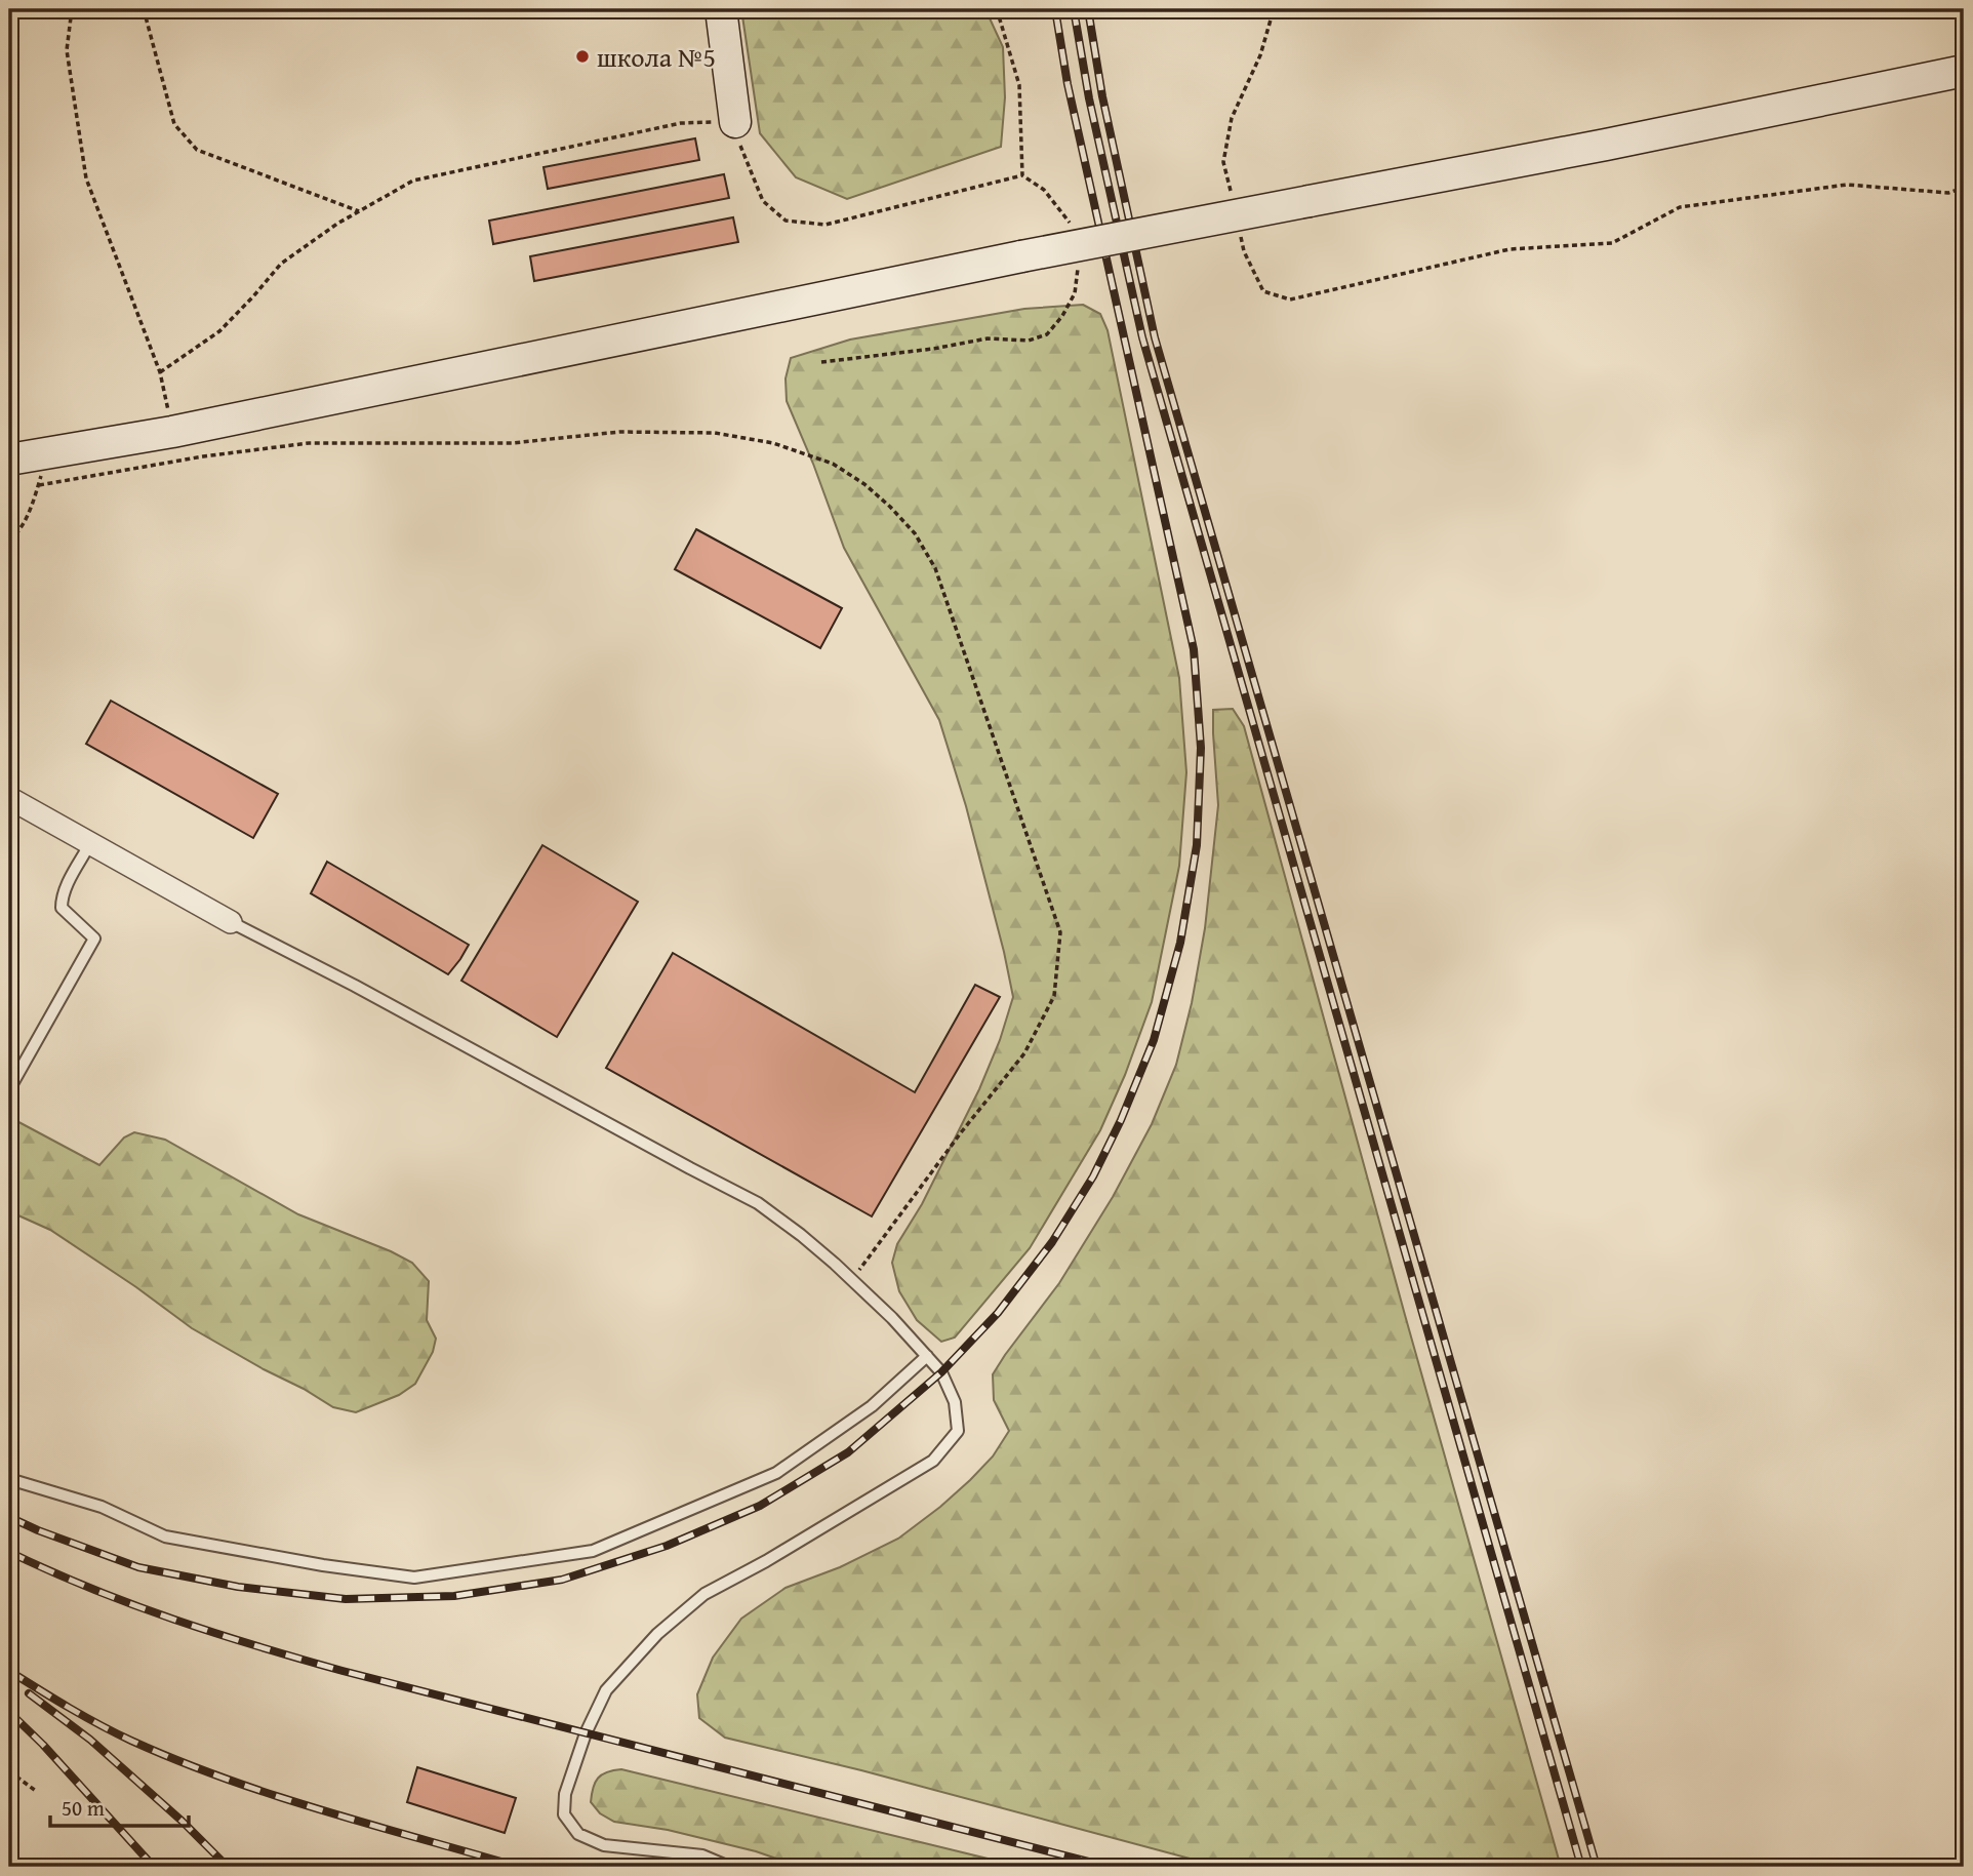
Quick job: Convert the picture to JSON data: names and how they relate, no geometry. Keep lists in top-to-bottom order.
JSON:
{
  "places": ["школа №5"],
  "scale_bar": "50 m"
}
